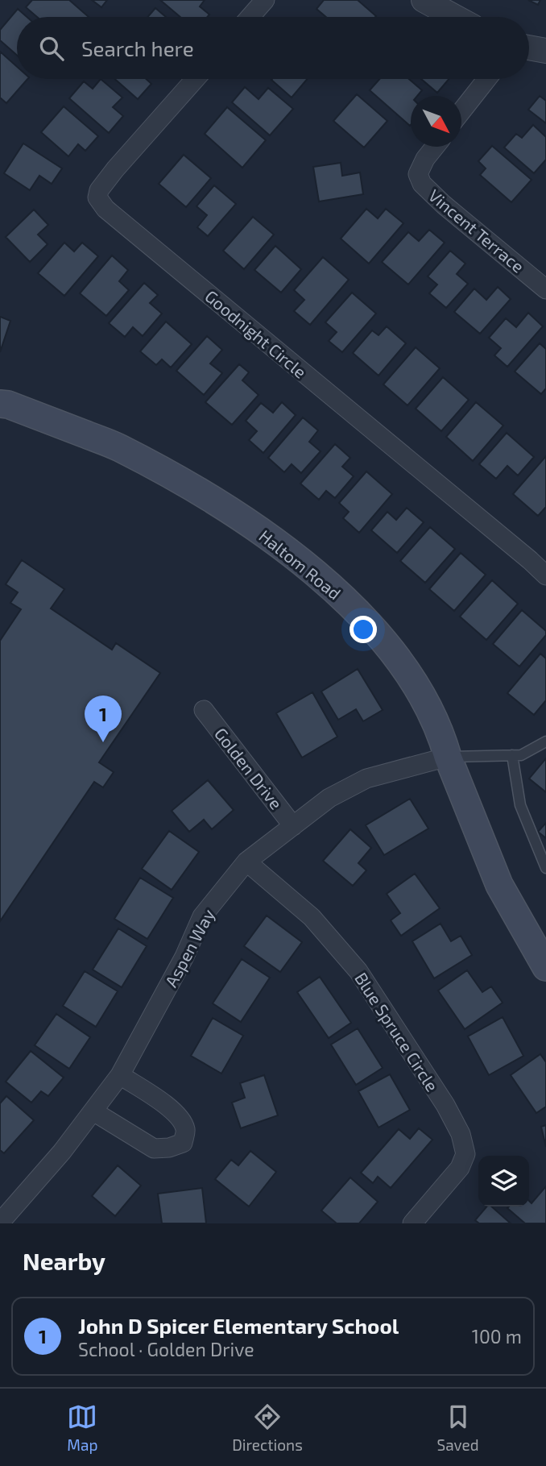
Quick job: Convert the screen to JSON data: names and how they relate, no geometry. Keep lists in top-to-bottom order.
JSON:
{
  "streets": {
    "main road": ["Haltom Road"],
    "street": [
      "Vincent Terrace",
      "Goodnight Circle",
      "Golden Drive",
      "Aspen Way",
      "Blue Spruce Circle"
    ]
  },
  "crossings": [
    ["Haltom Road", "Aspen Way"],
    ["Golden Drive", "Aspen Way"],
    ["Aspen Way", "Blue Spruce Circle"]
  ],
  "north": "bottom right",
  "page": {
    "search": "Search here",
    "pins": "1",
    "heading": "Nearby",
    "list": [
      {
        "mark": "1",
        "name": "John D Spicer Elementary School",
        "note": "School · Golden Drive",
        "value": "100 m"
      }
    ],
    "nav": ["Map", "Directions", "Saved"]
  }
}
